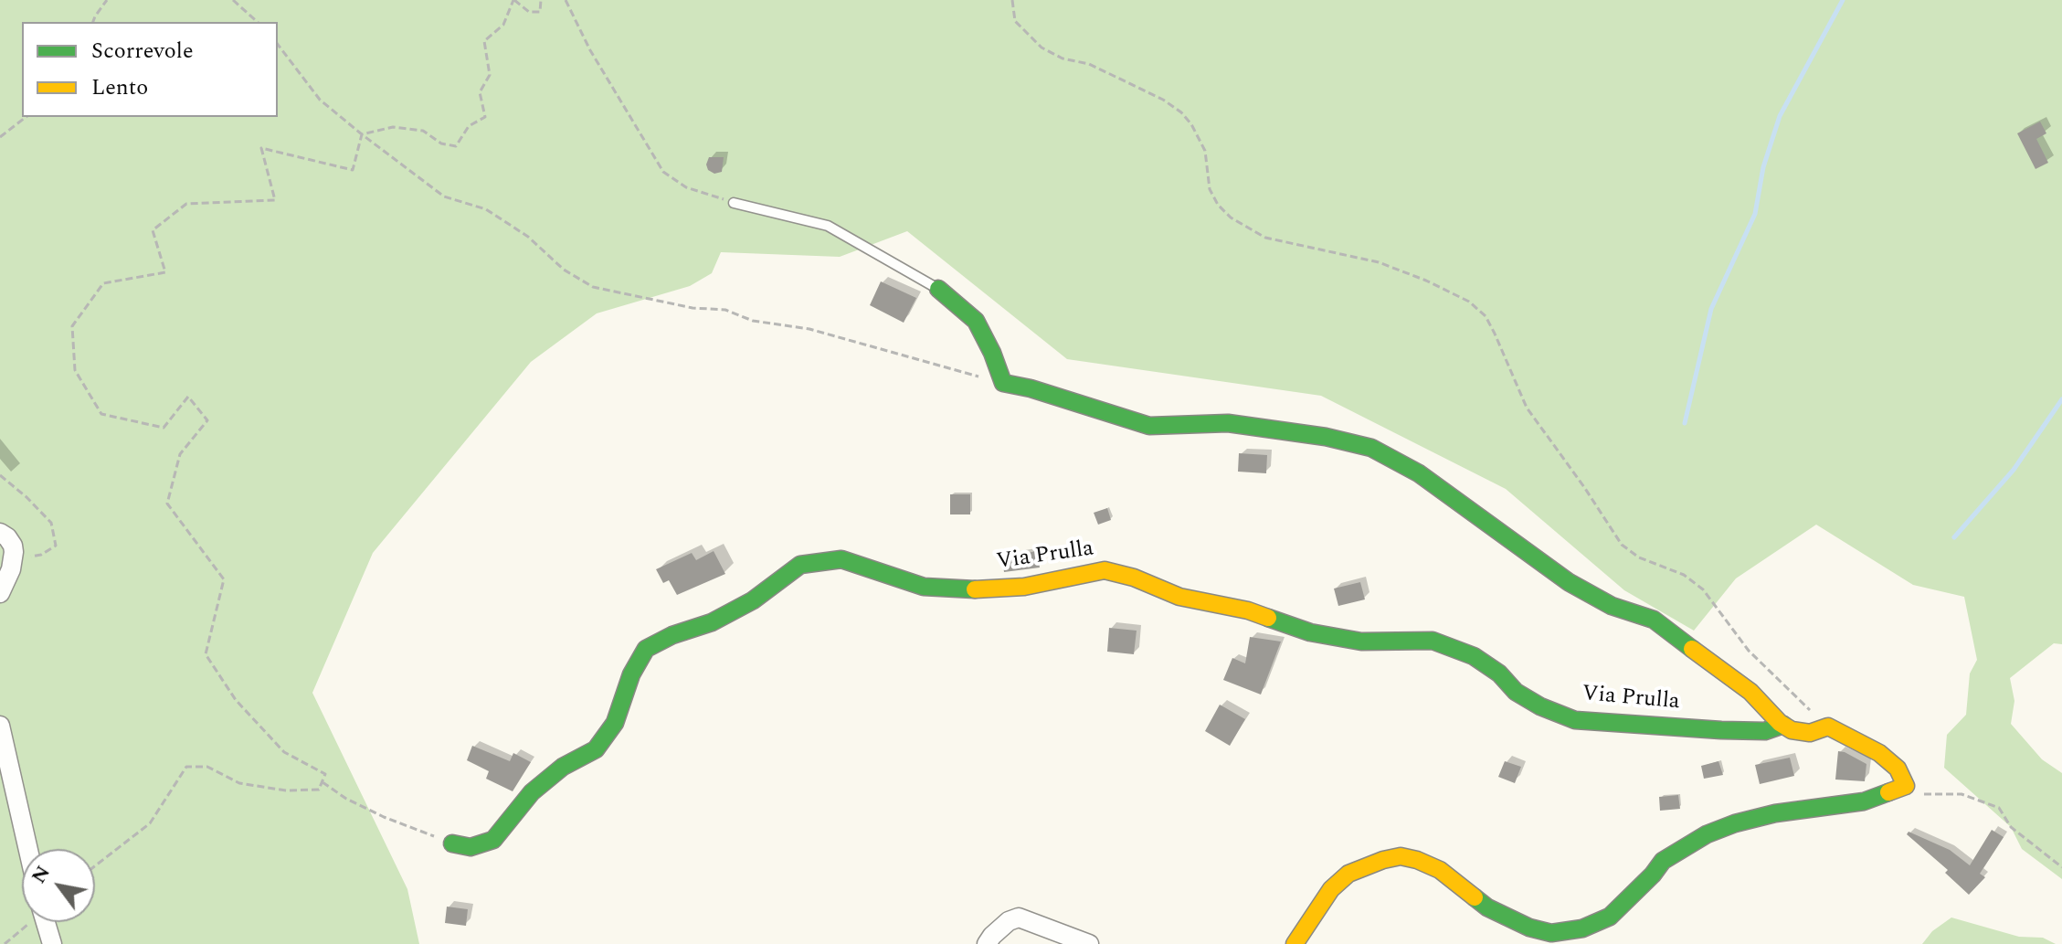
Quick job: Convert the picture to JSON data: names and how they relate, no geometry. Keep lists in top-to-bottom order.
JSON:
{
  "streets": {
    "street": ["Via Prulla"]
  },
  "legend": ["Scorrevole", "Lento"],
  "north": "top left"
}
